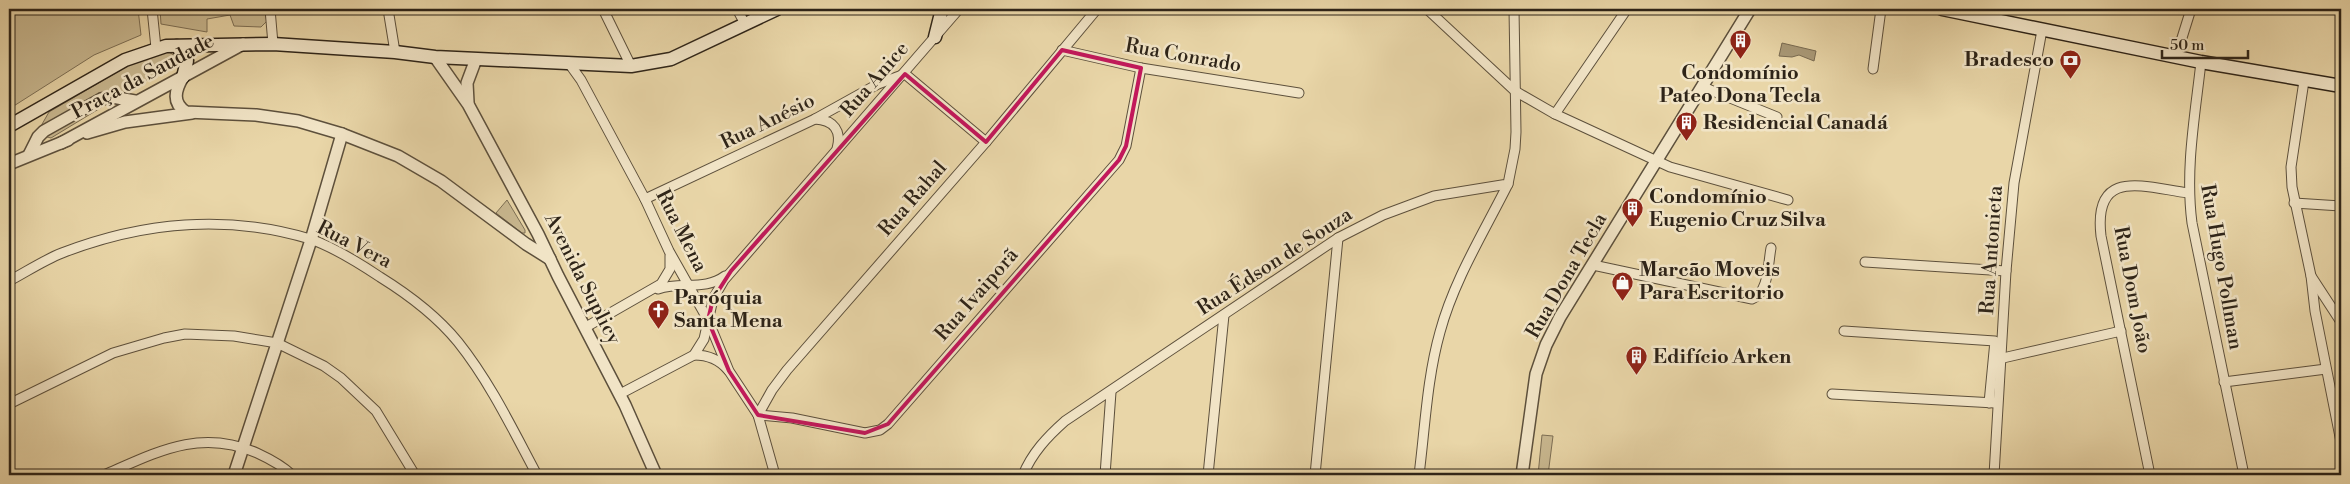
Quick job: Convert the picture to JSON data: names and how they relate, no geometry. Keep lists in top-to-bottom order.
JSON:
{
  "streets": {
    "street": [
      "Rua Conrado",
      "Praça da Saudade",
      "Rua Anice",
      "Rua Anésio",
      "Rua Rahal",
      "Rua Mena",
      "Rua Vera",
      "Rua Antonieta",
      "Rua Édson de Souza",
      "Rua Hugo Pollman",
      "Rua Dona Tecla",
      "Avenida Suplicy",
      "Rua Dom João",
      "Rua Ivaiporã"
    ]
  },
  "crossings": [
    ["Rua Conrado", "Rua Rahal"],
    ["Rua Conrado", "Rua Ivaiporã"],
    ["Rua Anice", "Rua Anésio"],
    ["Rua Anice", "Rua Mena"],
    ["Rua Anésio", "Rua Mena"],
    ["Rua Rahal", "Rua Mena"],
    ["Rua Rahal", "Rua Ivaiporã"],
    ["Rua Mena", "Rua Ivaiporã"],
    ["Rua Hugo Pollman", "Rua Dom João"]
  ],
  "places": {
    "building": [
      "Condomínio Pateo Dona Tecla",
      "Residencial Canadá",
      "Condomínio Eugenio Cruz Silva",
      "Edifício Arken"
    ],
    "bank": ["Bradesco"],
    "shop": ["Marcão Moveis Para Escritorio"],
    "church": ["Paróquia Santa Mena"]
  },
  "scale_bar": "50 m"
}
